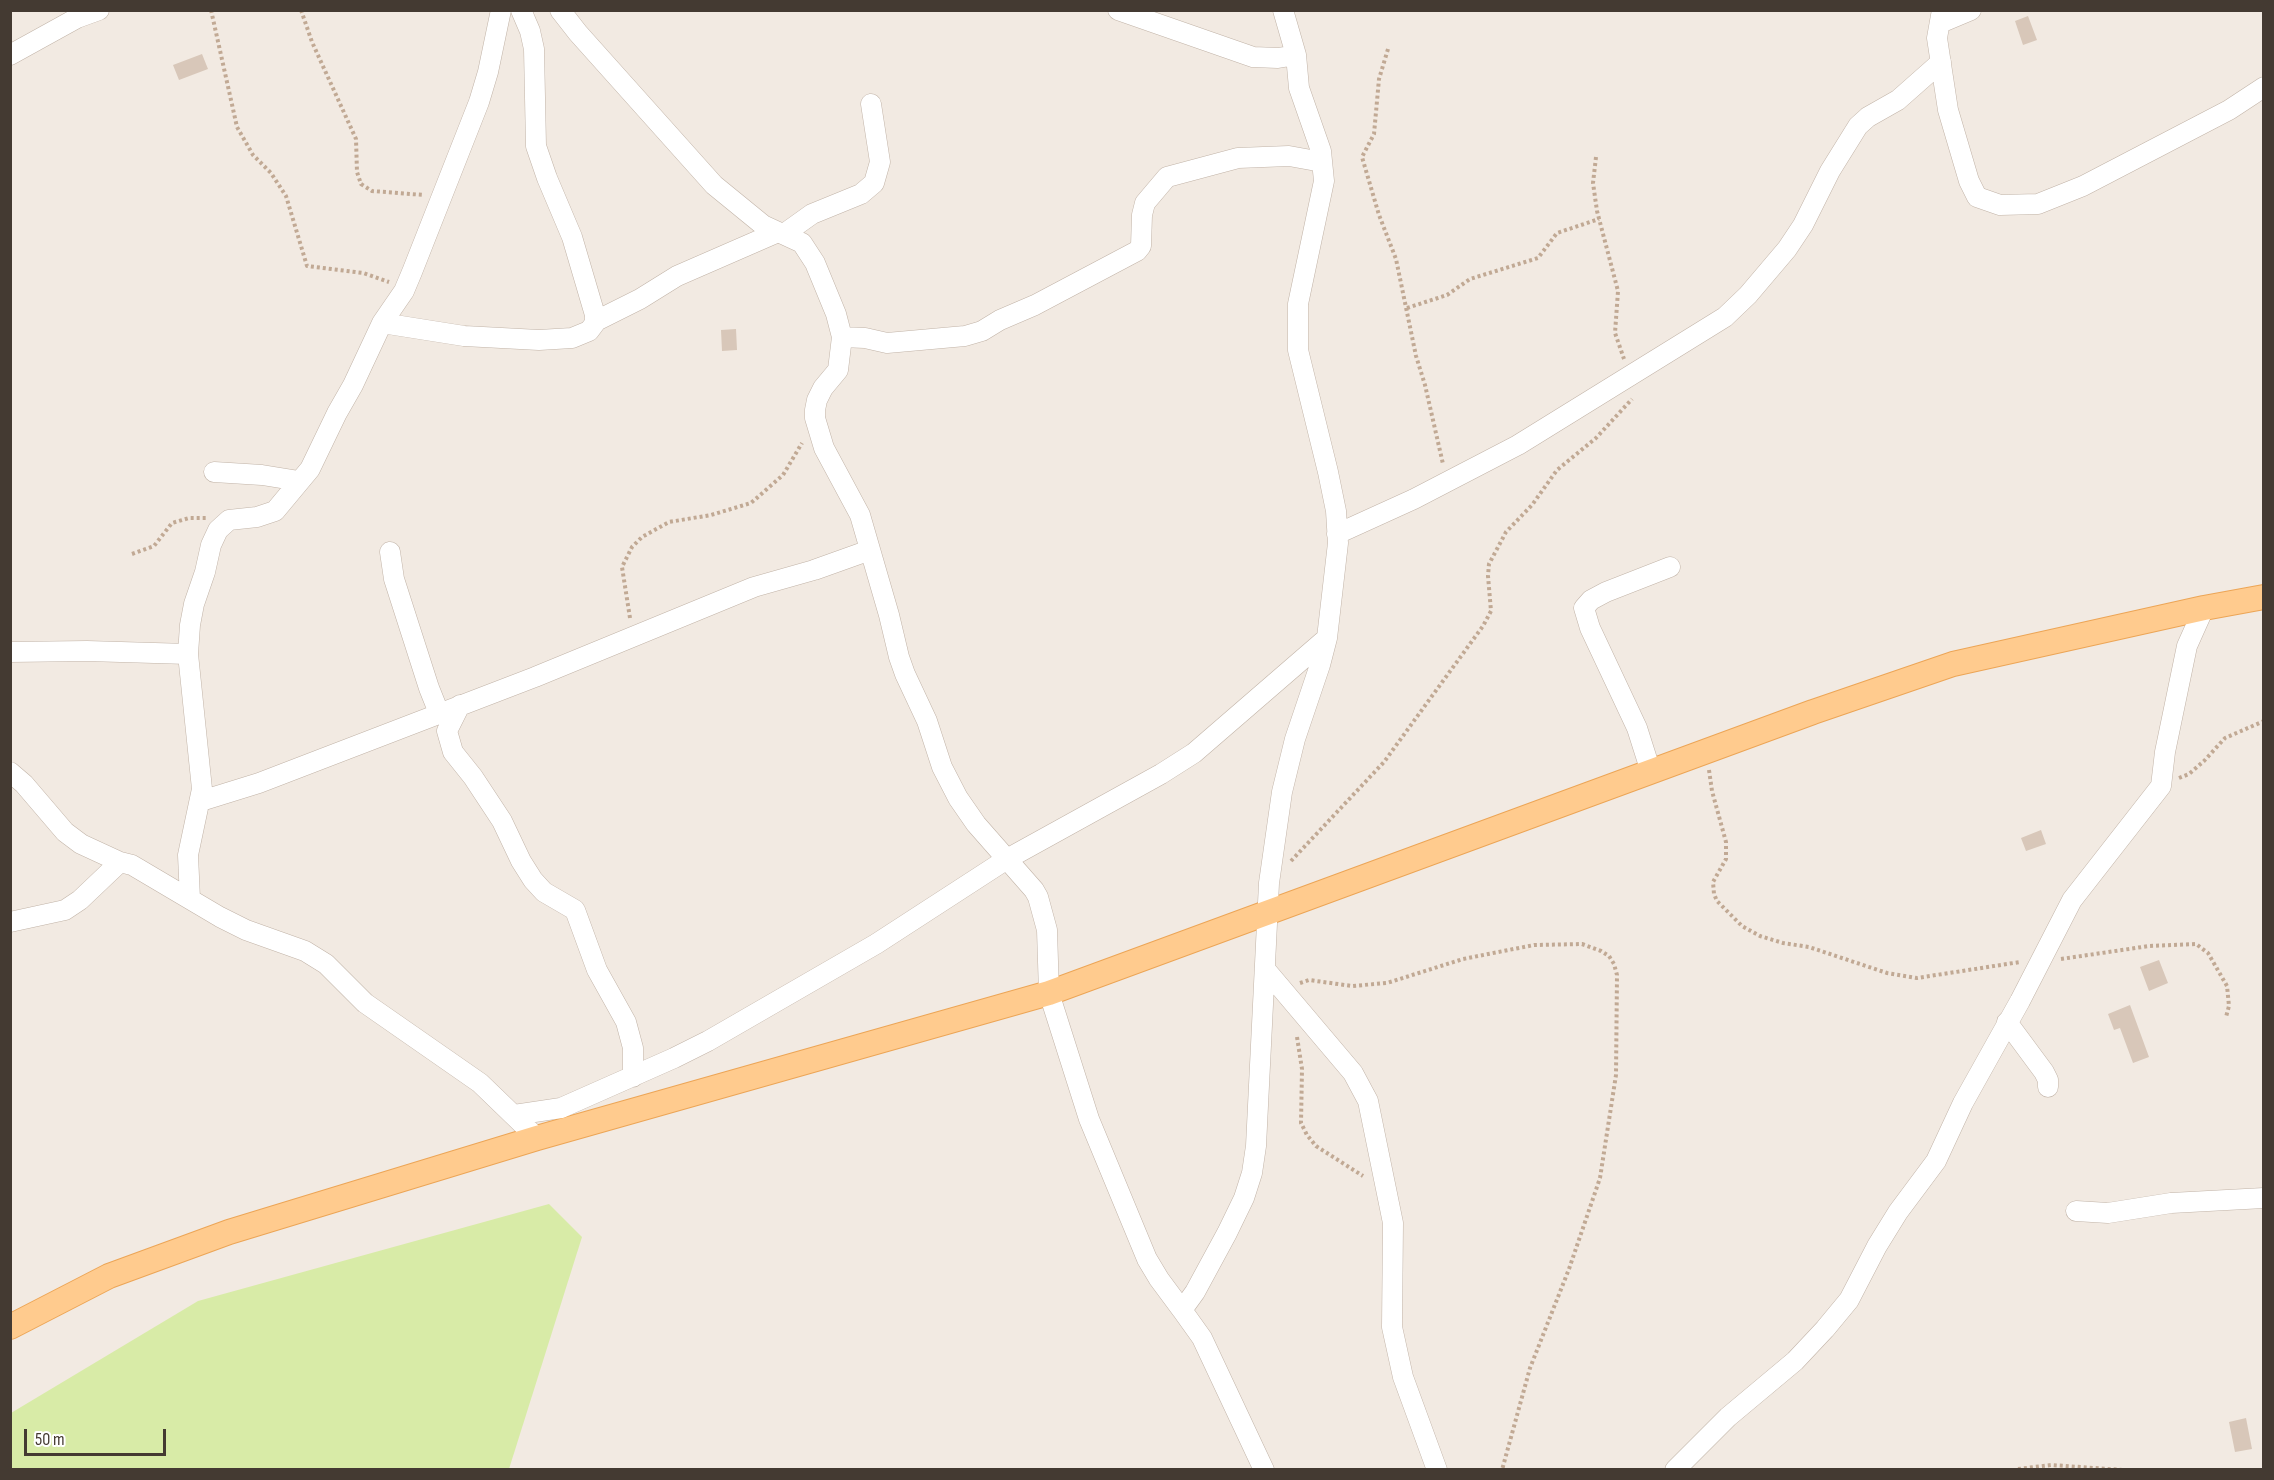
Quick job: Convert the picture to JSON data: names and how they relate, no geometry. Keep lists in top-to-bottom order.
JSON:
{
  "scale_bar": "50 m"
}
